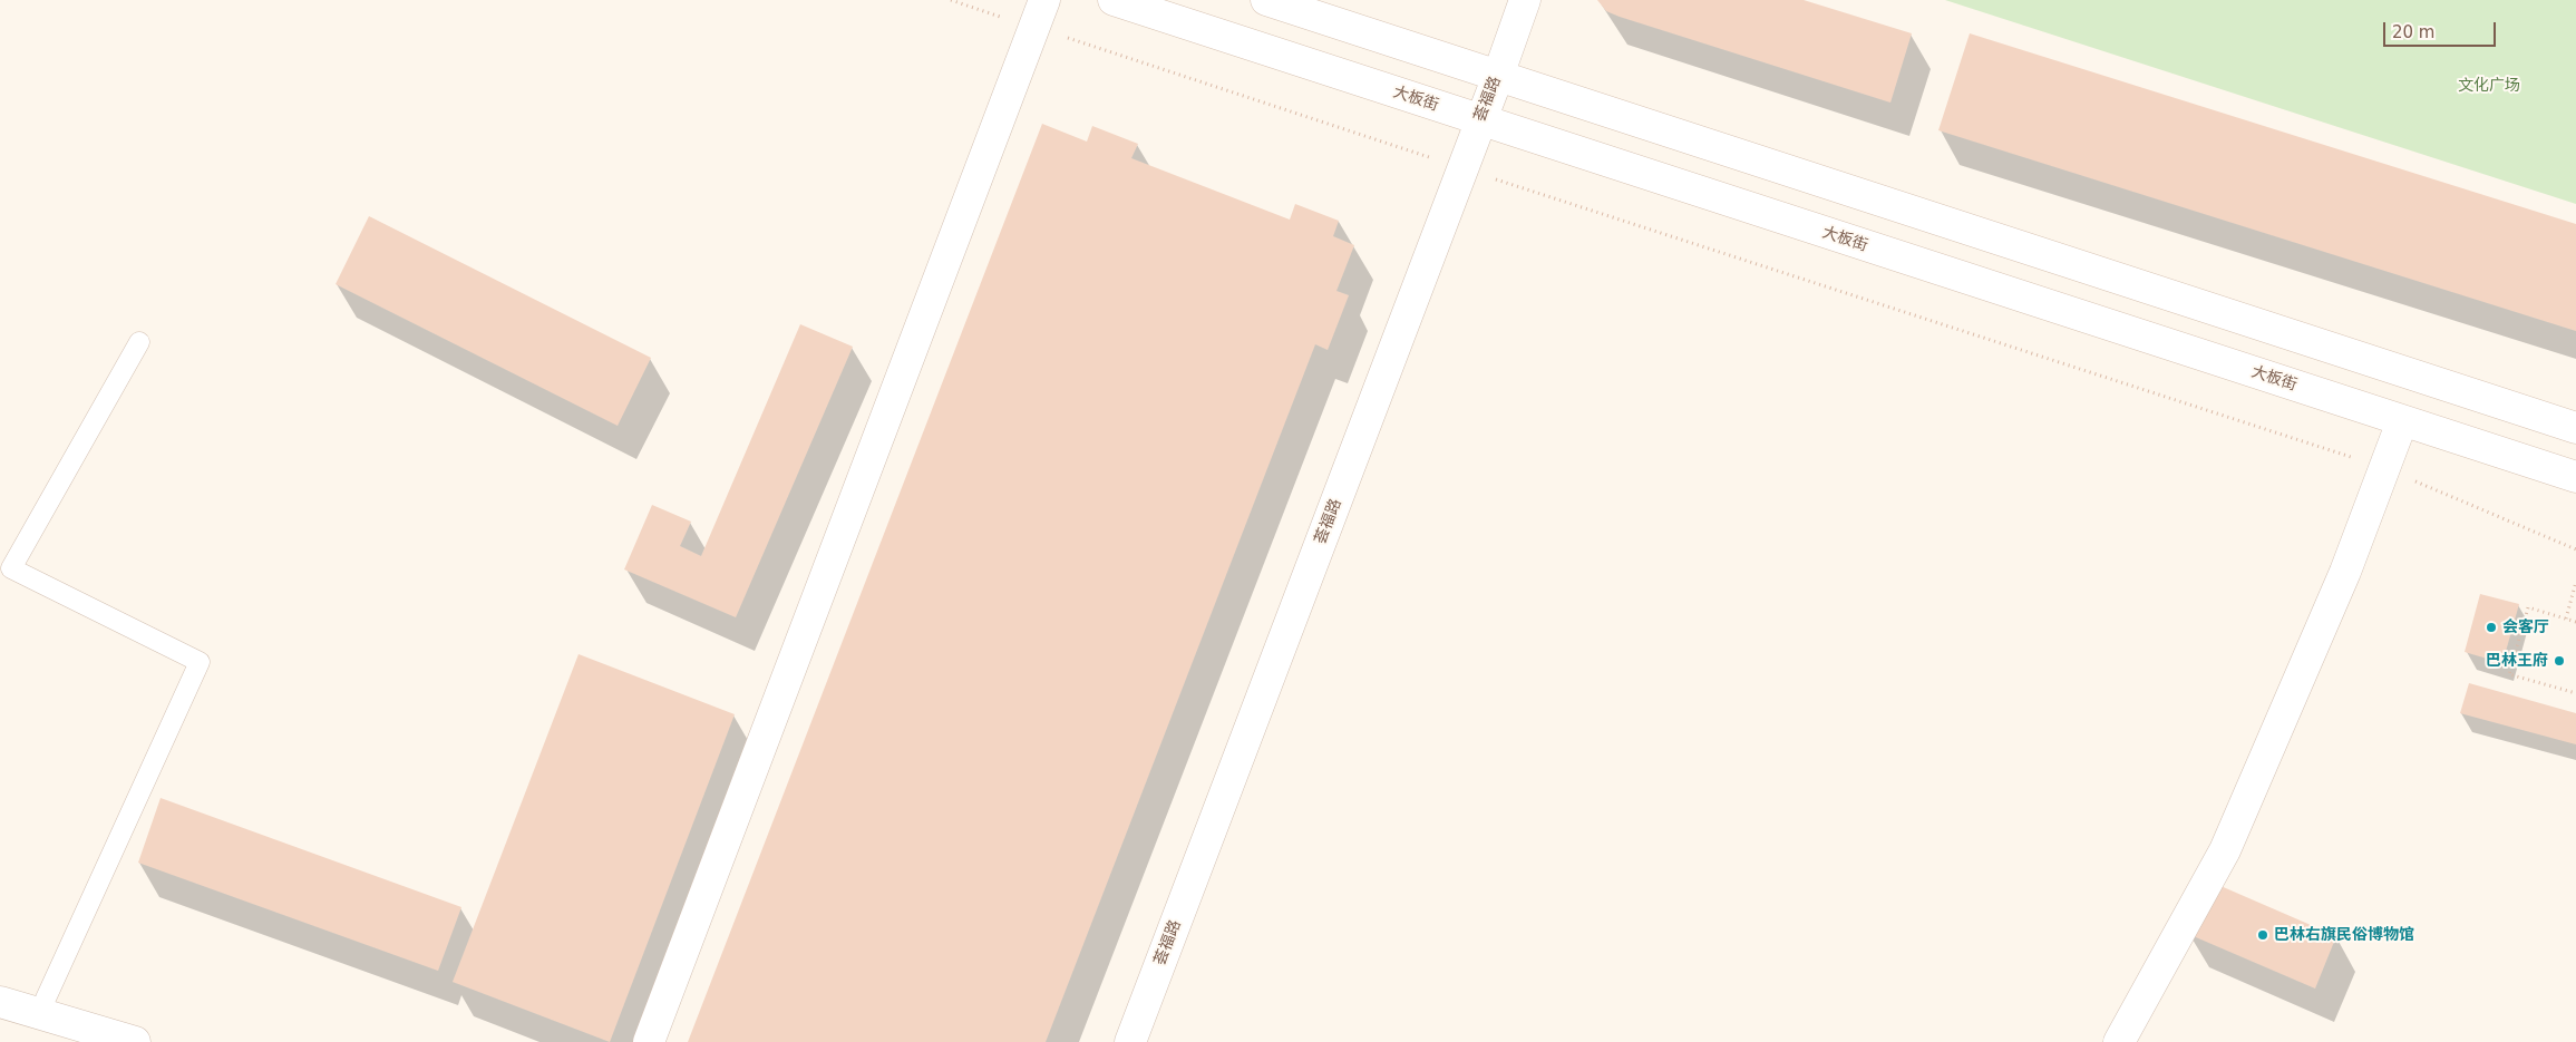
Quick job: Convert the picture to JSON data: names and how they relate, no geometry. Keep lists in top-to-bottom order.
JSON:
{
  "streets": {
    "street": ["大板街", "荟福路"]
  },
  "crossings": [
    ["大板街", "荟福路"]
  ],
  "parks": ["文化广场"],
  "places": ["会客厅", "巴林王府", "巴林右旗民俗博物馆"],
  "scale_bar": "20 m"
}
